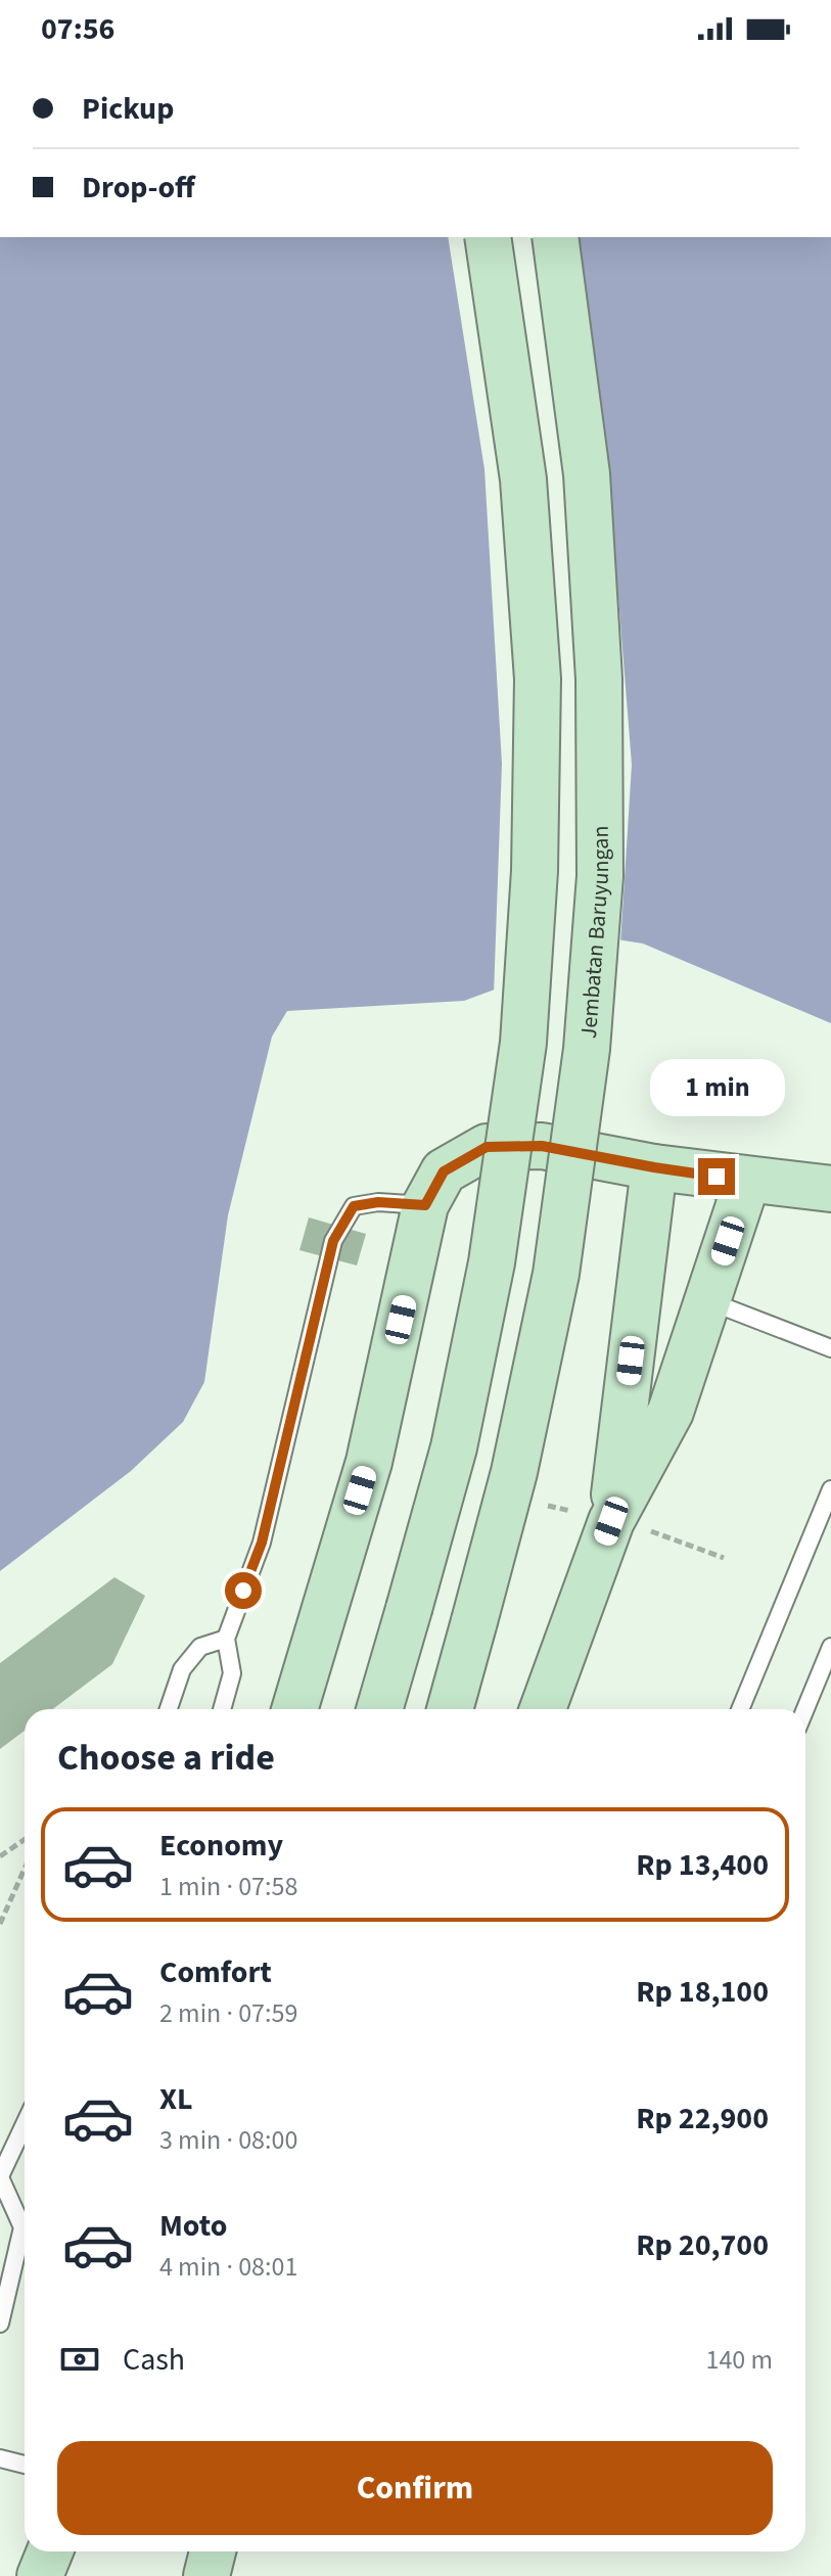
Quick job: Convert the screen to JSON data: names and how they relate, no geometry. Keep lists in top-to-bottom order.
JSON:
{
  "streets": {
    "main road": ["Jembatan Baruyungan"]
  },
  "page": {
    "status": "07:56",
    "banner": ["Pickup", "Drop-off"],
    "bubble": "1 min",
    "heading": "Choose a ride",
    "list": [
      {
        "name": "Economy",
        "note": "1 min · 07:58",
        "value": "Rp 13,400"
      },
      {
        "name": "Comfort",
        "note": "2 min · 07:59",
        "value": "Rp 18,100"
      },
      {
        "name": "XL",
        "note": "3 min · 08:00",
        "value": "Rp 22,900"
      },
      {
        "name": "Moto",
        "note": "4 min · 08:01",
        "value": "Rp 20,700"
      }
    ],
    "pay": ["Cash", "140 m"],
    "buttons": "Confirm"
  }
}
